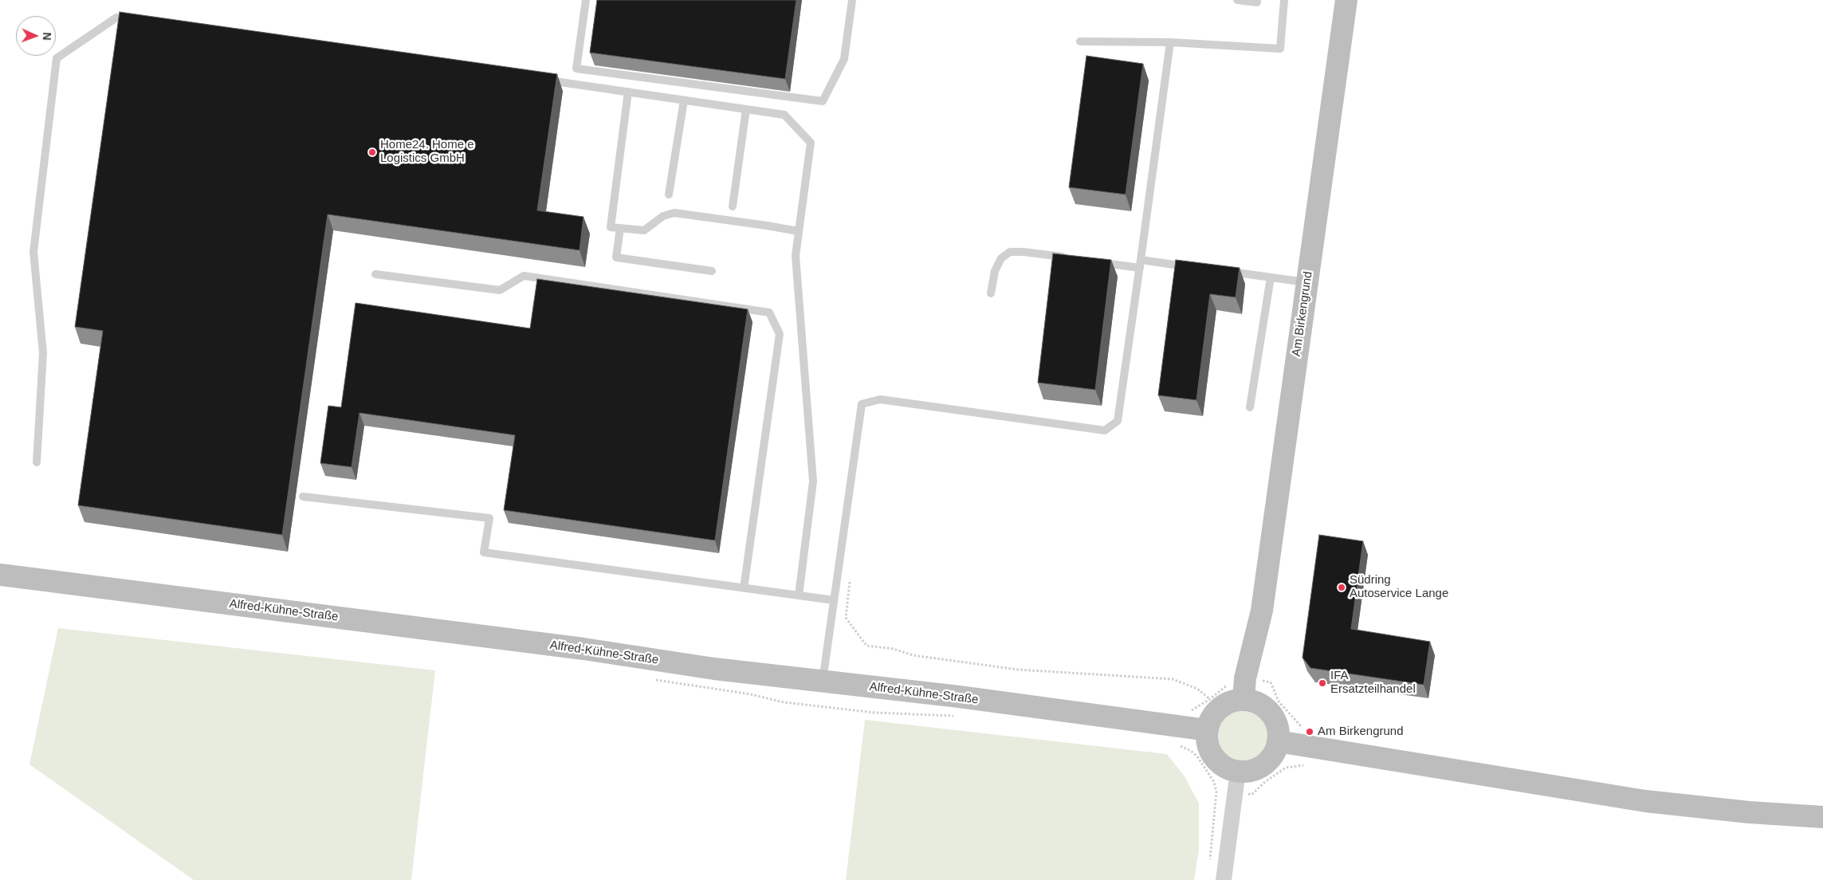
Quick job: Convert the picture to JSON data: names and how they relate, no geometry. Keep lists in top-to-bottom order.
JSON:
{
  "streets": {
    "main road": ["Am Birkengrund", "Alfred-Kühne-Straße"]
  },
  "crossings": [
    ["Am Birkengrund", "Alfred-Kühne-Straße"]
  ],
  "places": [
    "Home24. Home e Logistics GmbH",
    "Südring Autoservice Lange",
    "IFA Ersatzteilhandel",
    "Am Birkengrund"
  ],
  "north": "right"
}
